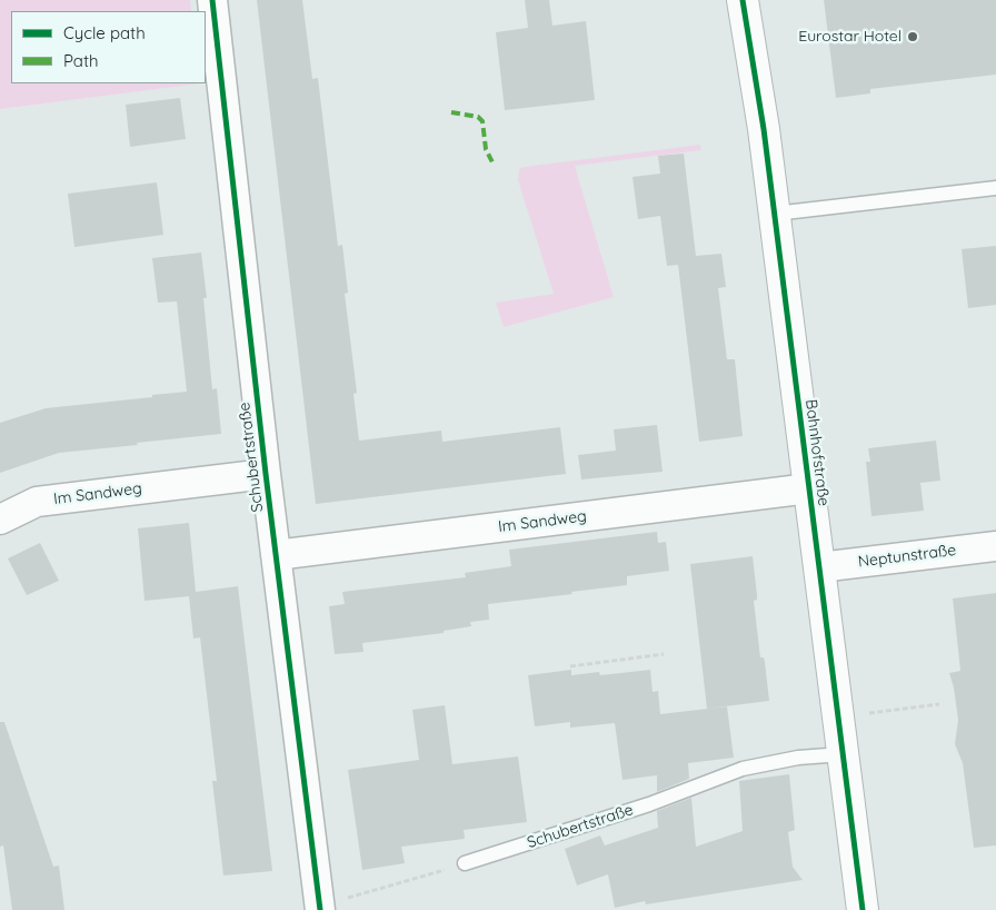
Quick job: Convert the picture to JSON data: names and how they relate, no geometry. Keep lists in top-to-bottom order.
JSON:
{
  "streets": {
    "main road": ["Bahnhofstraße"],
    "street": ["Schubertstraße", "Im Sandweg", "Neptunstraße"]
  },
  "crossings": [
    ["Bahnhofstraße", "Schubertstraße"],
    ["Bahnhofstraße", "Im Sandweg"],
    ["Bahnhofstraße", "Neptunstraße"],
    ["Schubertstraße", "Im Sandweg"]
  ],
  "places": ["Eurostar Hotel"],
  "legend": ["Cycle path", "Path"]
}
